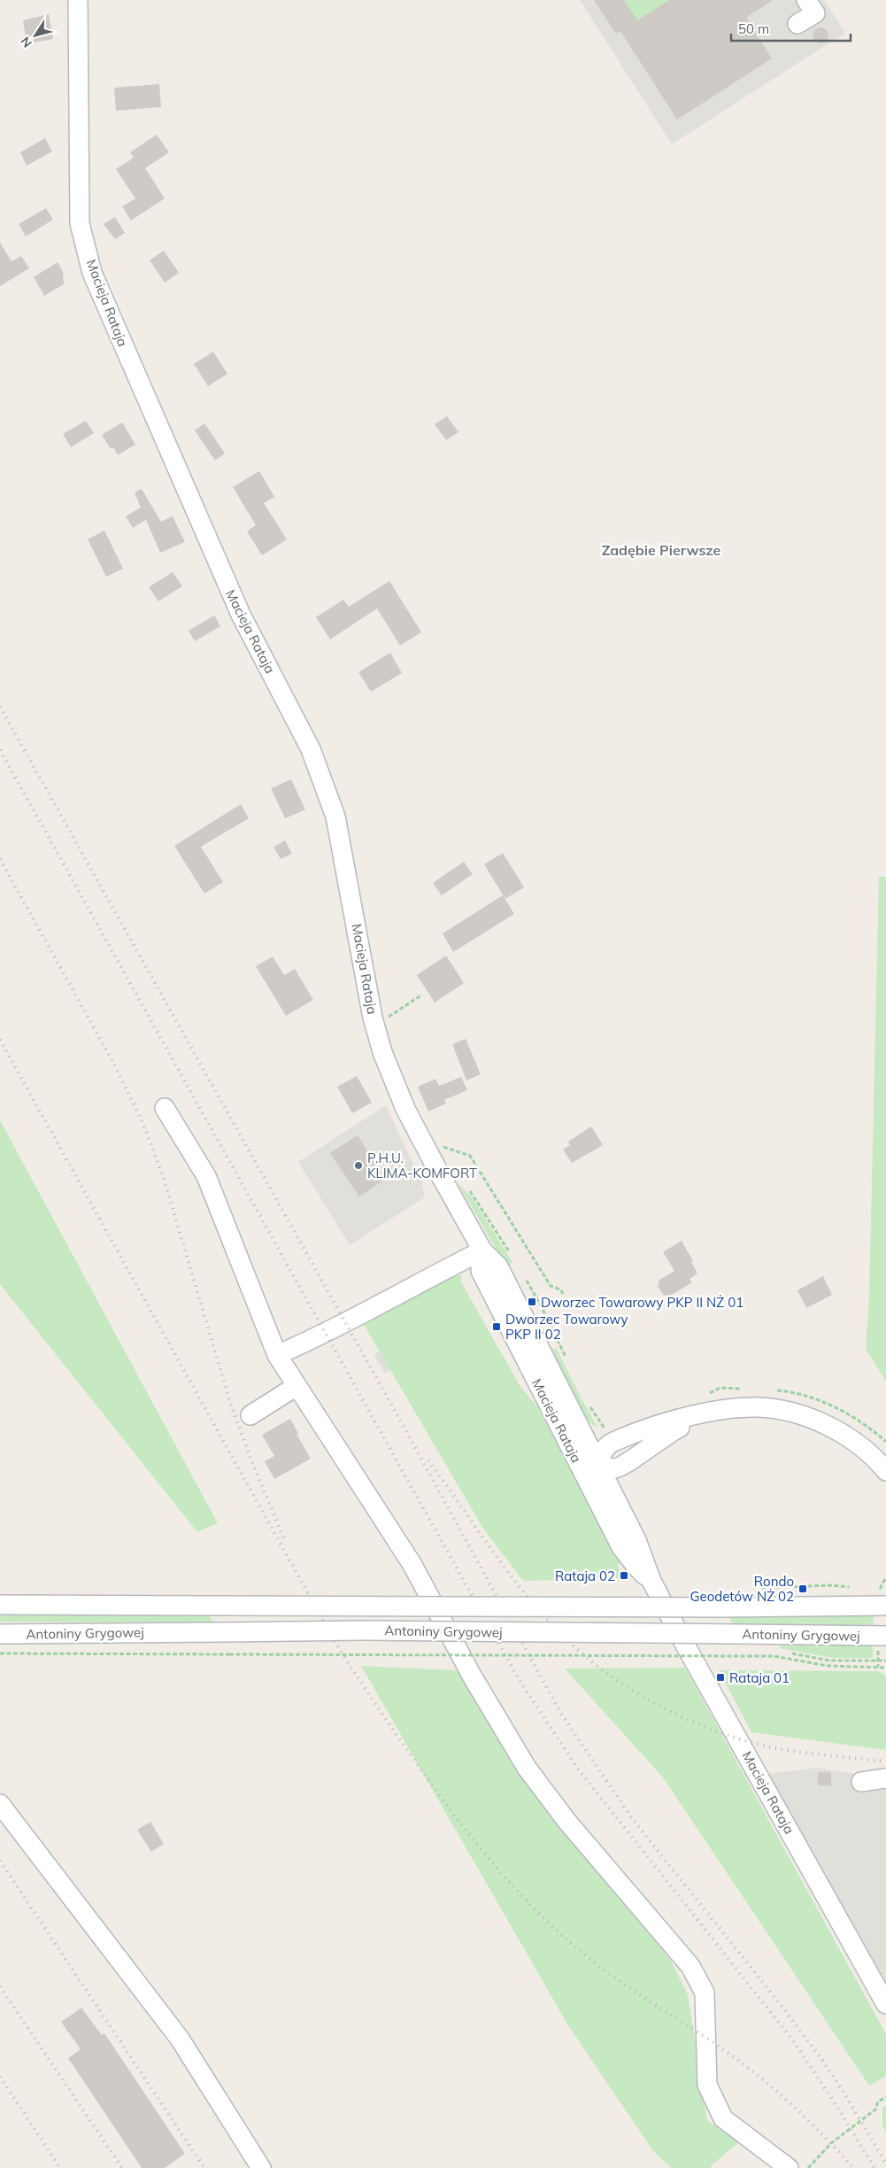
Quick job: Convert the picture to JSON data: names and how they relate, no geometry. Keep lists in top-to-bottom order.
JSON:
{
  "streets": {
    "street": ["Macieja Rataja", "Antoniny Grygowej"]
  },
  "districts": ["Zadębie Pierwsze"],
  "places": {
    "other": ["P.H.U. KLIMA-KOMFORT"],
    "transit": [
      "Dworzec Towarowy PKP II NŻ 01",
      "Dworzec Towarowy PKP II 02",
      "Rataja 02",
      "Rondo Geodetów NŻ 02",
      "Rataja 01"
    ]
  },
  "scale_bar": "50 m",
  "north": "bottom left"
}
